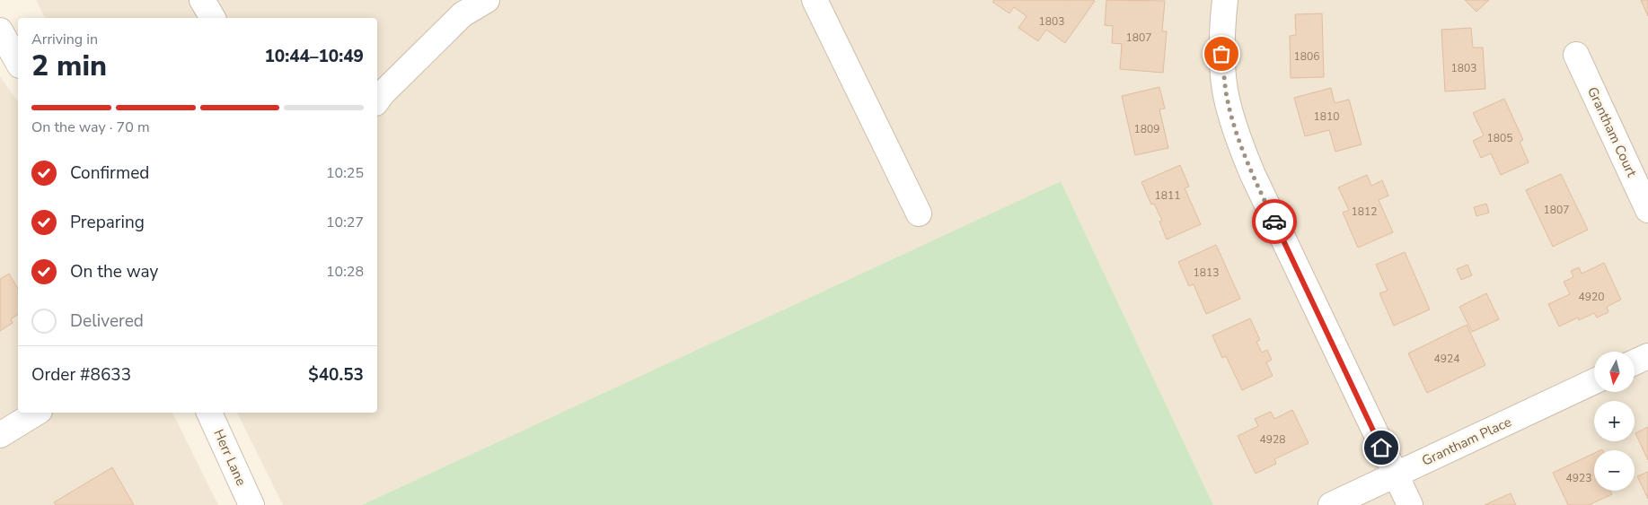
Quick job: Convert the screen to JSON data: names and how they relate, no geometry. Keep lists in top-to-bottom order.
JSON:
{
  "streets": {
    "street": ["Grantham Court", "Grantham Place", "Herr Lane"]
  },
  "house_numbers": [
    "1803",
    "1807",
    "1806",
    "1803",
    "1810",
    "1809",
    "1805",
    "1811",
    "1807",
    "1812",
    "1813",
    "4920",
    "4924",
    "4928",
    "4923"
  ],
  "north": "bottom",
  "page": {
    "heading": ["2 min", "Arriving in", "10:44–10:49"],
    "panel": ["Order #8633", "$40.53"],
    "bar": "On the way · 70 m",
    "list": [
      ["Confirmed", "10:25"],
      ["Preparing", "10:27"],
      ["On the way", "10:28"],
      "Delivered"
    ],
    "map_buttons": ["+", "−"]
  }
}
